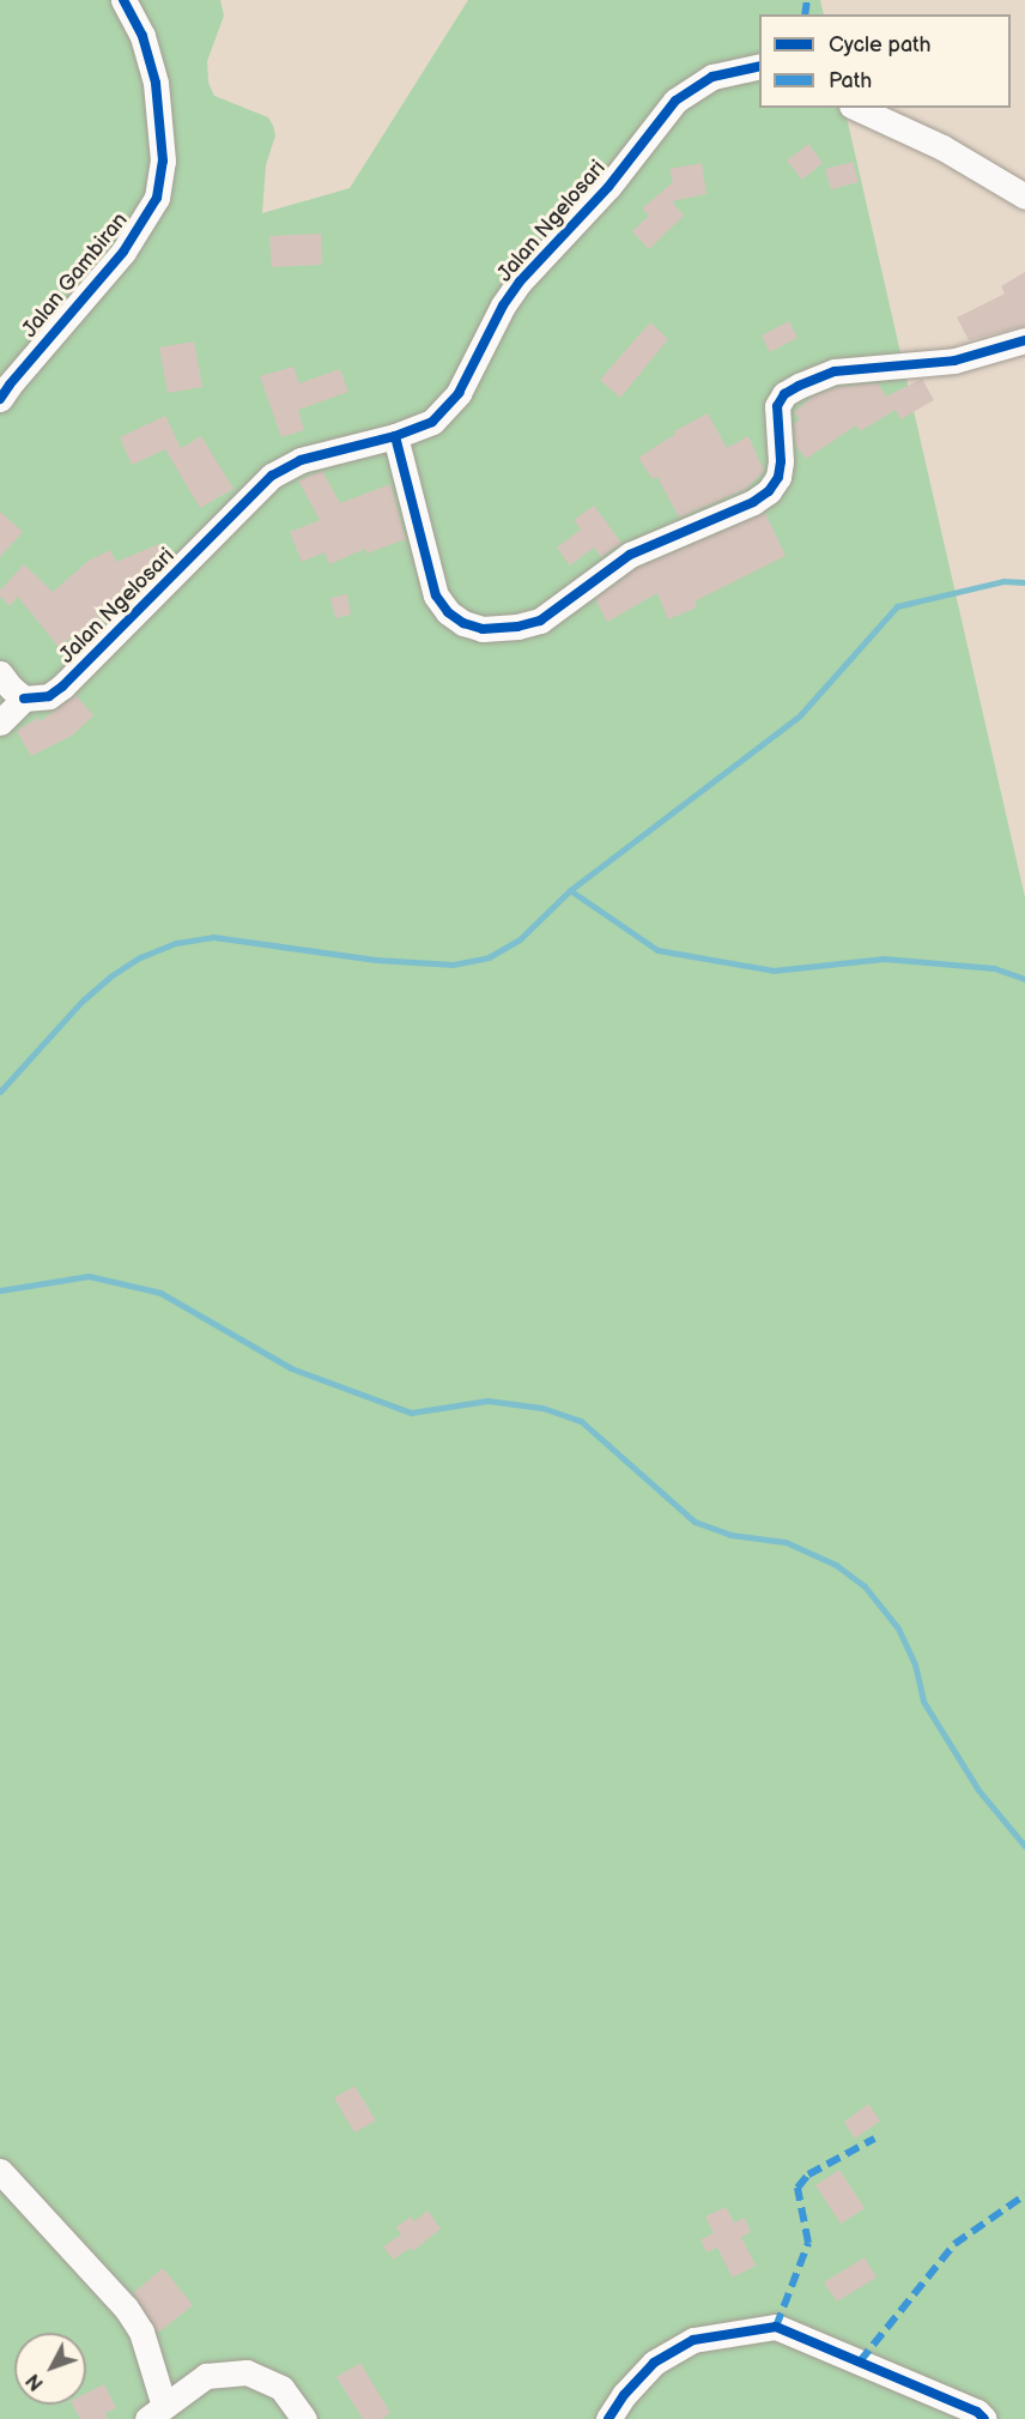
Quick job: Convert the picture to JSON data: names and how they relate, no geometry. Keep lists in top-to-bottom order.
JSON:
{
  "streets": {
    "street": ["Jalan Ngelosari", "Jalan Gambiran"]
  },
  "legend": ["Cycle path", "Path"],
  "north": "bottom left"
}
